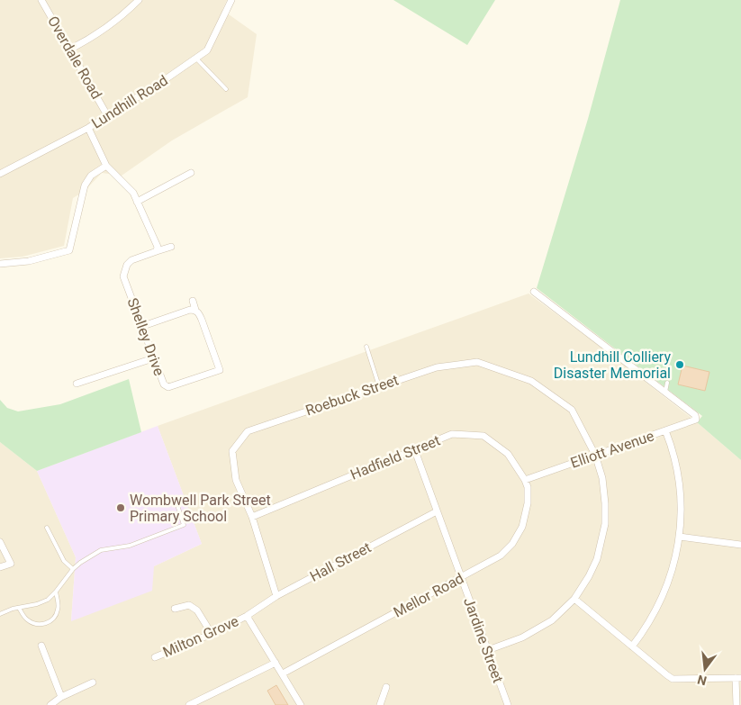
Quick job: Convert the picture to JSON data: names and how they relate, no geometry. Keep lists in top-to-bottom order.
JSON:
{
  "streets": {
    "street": [
      "Overdale Road",
      "Lundhill Road",
      "Shelley Drive",
      "Roebuck Street",
      "Elliott Avenue",
      "Hadfield Street",
      "Hall Street",
      "Mellor Road",
      "Milton Grove",
      "Jardine Street"
    ]
  },
  "crossings": [
    ["Overdale Road", "Lundhill Road"],
    ["Roebuck Street", "Elliott Avenue"],
    ["Roebuck Street", "Hadfield Street"],
    ["Roebuck Street", "Hall Street"],
    ["Roebuck Street", "Jardine Street"],
    ["Elliott Avenue", "Hadfield Street"],
    ["Elliott Avenue", "Mellor Road"],
    ["Hadfield Street", "Mellor Road"],
    ["Hadfield Street", "Jardine Street"],
    ["Hall Street", "Milton Grove"],
    ["Hall Street", "Jardine Street"],
    ["Mellor Road", "Jardine Street"]
  ],
  "places": ["Lundhill Colliery Disaster Memorial", "Wombwell Park Street Primary School"],
  "north": "bottom"
}
